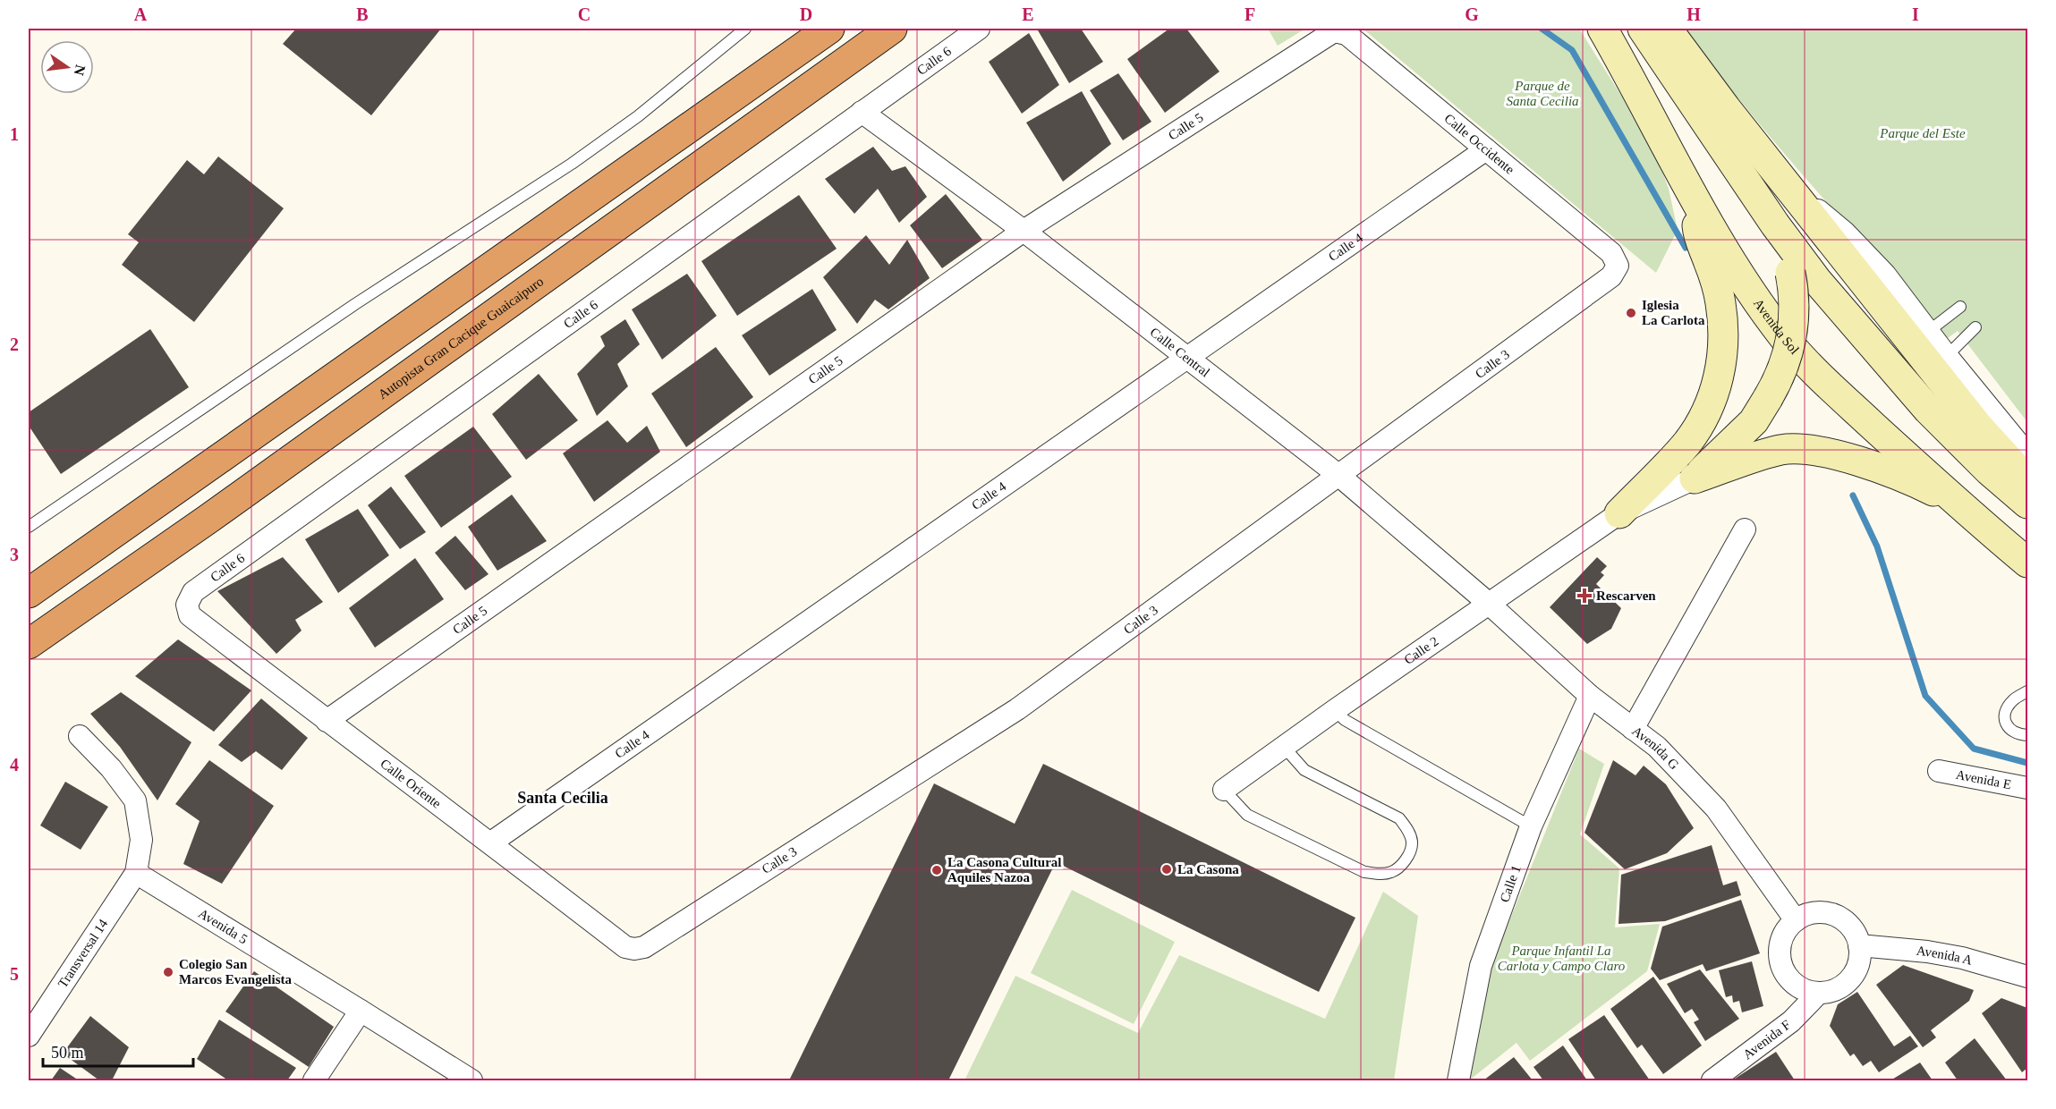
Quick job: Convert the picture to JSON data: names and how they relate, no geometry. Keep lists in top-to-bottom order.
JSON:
{
  "streets": {
    "highway": ["Autopista Gran Cacique Guaicaipuro"],
    "main road": ["Avenida Sol"],
    "street": [
      "Calle 6",
      "Calle 5",
      "Calle Occidente",
      "Calle 4",
      "Calle Central",
      "Calle 3",
      "Calle 2",
      "Avenida G",
      "Avenida E",
      "Calle Oriente",
      "Calle 1",
      "Avenida 5",
      "Transversal 14",
      "Avenida A",
      "Avenida F"
    ]
  },
  "crossings": [
    ["Calle 6", "Calle Central"],
    ["Calle 6", "Calle Oriente"],
    ["Calle 5", "Calle Occidente"],
    ["Calle 5", "Calle Central"],
    ["Calle 5", "Calle Oriente"],
    ["Calle Occidente", "Calle 4"],
    ["Calle Occidente", "Calle 3"],
    ["Calle 4", "Calle Central"],
    ["Calle 4", "Calle Oriente"],
    ["Calle Central", "Calle 3"],
    ["Calle Central", "Calle 2"],
    ["Calle Central", "Avenida G"],
    ["Calle 3", "Calle Oriente"],
    ["Calle 2", "Avenida G"],
    ["Avenida G", "Calle 1"],
    ["Avenida G", "Avenida A"],
    ["Avenida G", "Avenida F"],
    ["Avenida 5", "Transversal 14"],
    ["Avenida A", "Avenida F"]
  ],
  "districts": ["Santa Cecilia"],
  "parks": ["Parque de Santa Cecilia", "Parque del Este", "Parque Infantil La Carlota y Campo Claro"],
  "places": {
    "other": [
      "Iglesia La Carlota",
      "La Casona",
      "La Casona Cultural Aquiles Nazoa",
      "Colegio San Marcos Evangelista"
    ],
    "health": ["Rescarven"]
  },
  "scale_bar": "50 m",
  "north": "right",
  "grid": {
    "columns": [
      "A",
      "B",
      "C",
      "D",
      "E",
      "F",
      "G",
      "H",
      "I"
    ],
    "rows": [
      "1",
      "2",
      "3",
      "4",
      "5"
    ]
  }
}
